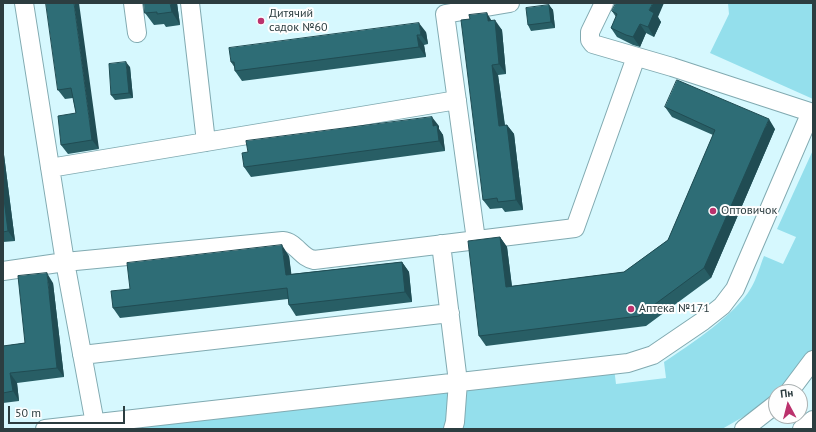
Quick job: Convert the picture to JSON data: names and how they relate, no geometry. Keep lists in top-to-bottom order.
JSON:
{
  "places": ["Дитячий садок №60", "Оптовичок", "Аптека №171"],
  "scale_bar": "50 m",
  "north": "top"
}
